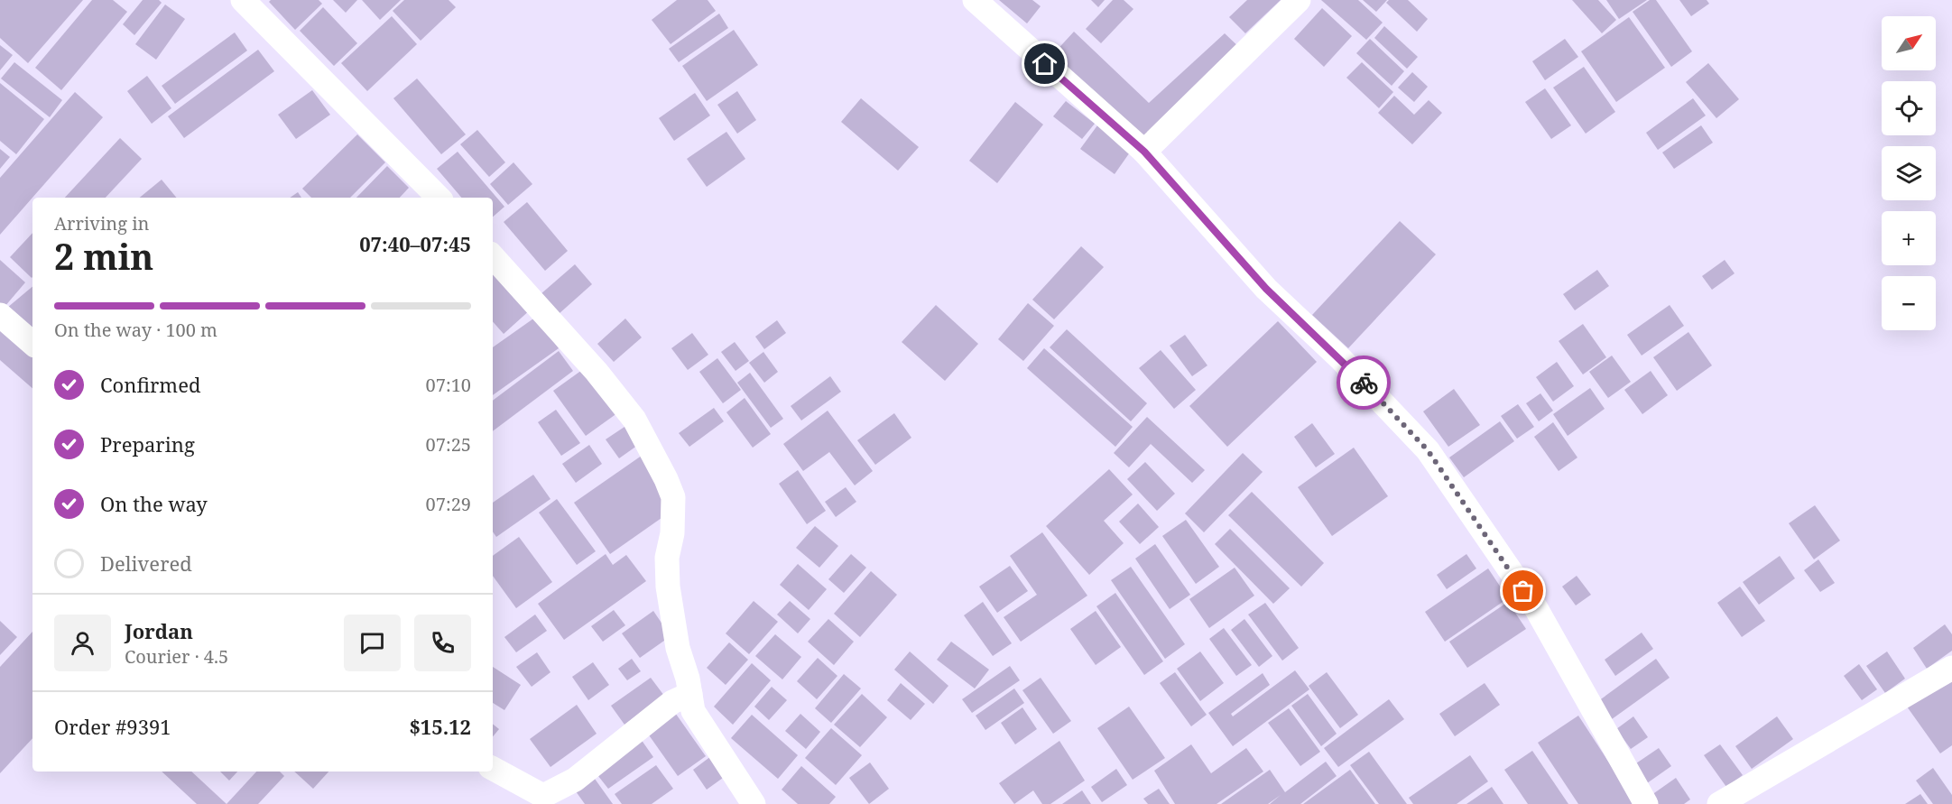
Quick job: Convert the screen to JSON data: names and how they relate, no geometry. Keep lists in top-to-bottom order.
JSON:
{
  "north": "top right",
  "page": {
    "map_buttons": ["+", "−"],
    "heading": ["2 min", "Arriving in", "07:40–07:45"],
    "panel": [
      "Jordan",
      "Courier · 4.5",
      "Order #9391",
      "$15.12"
    ],
    "bar": "On the way · 100 m",
    "list": [
      ["Confirmed", "07:10"],
      ["Preparing", "07:25"],
      ["On the way", "07:29"],
      "Delivered"
    ]
  }
}
